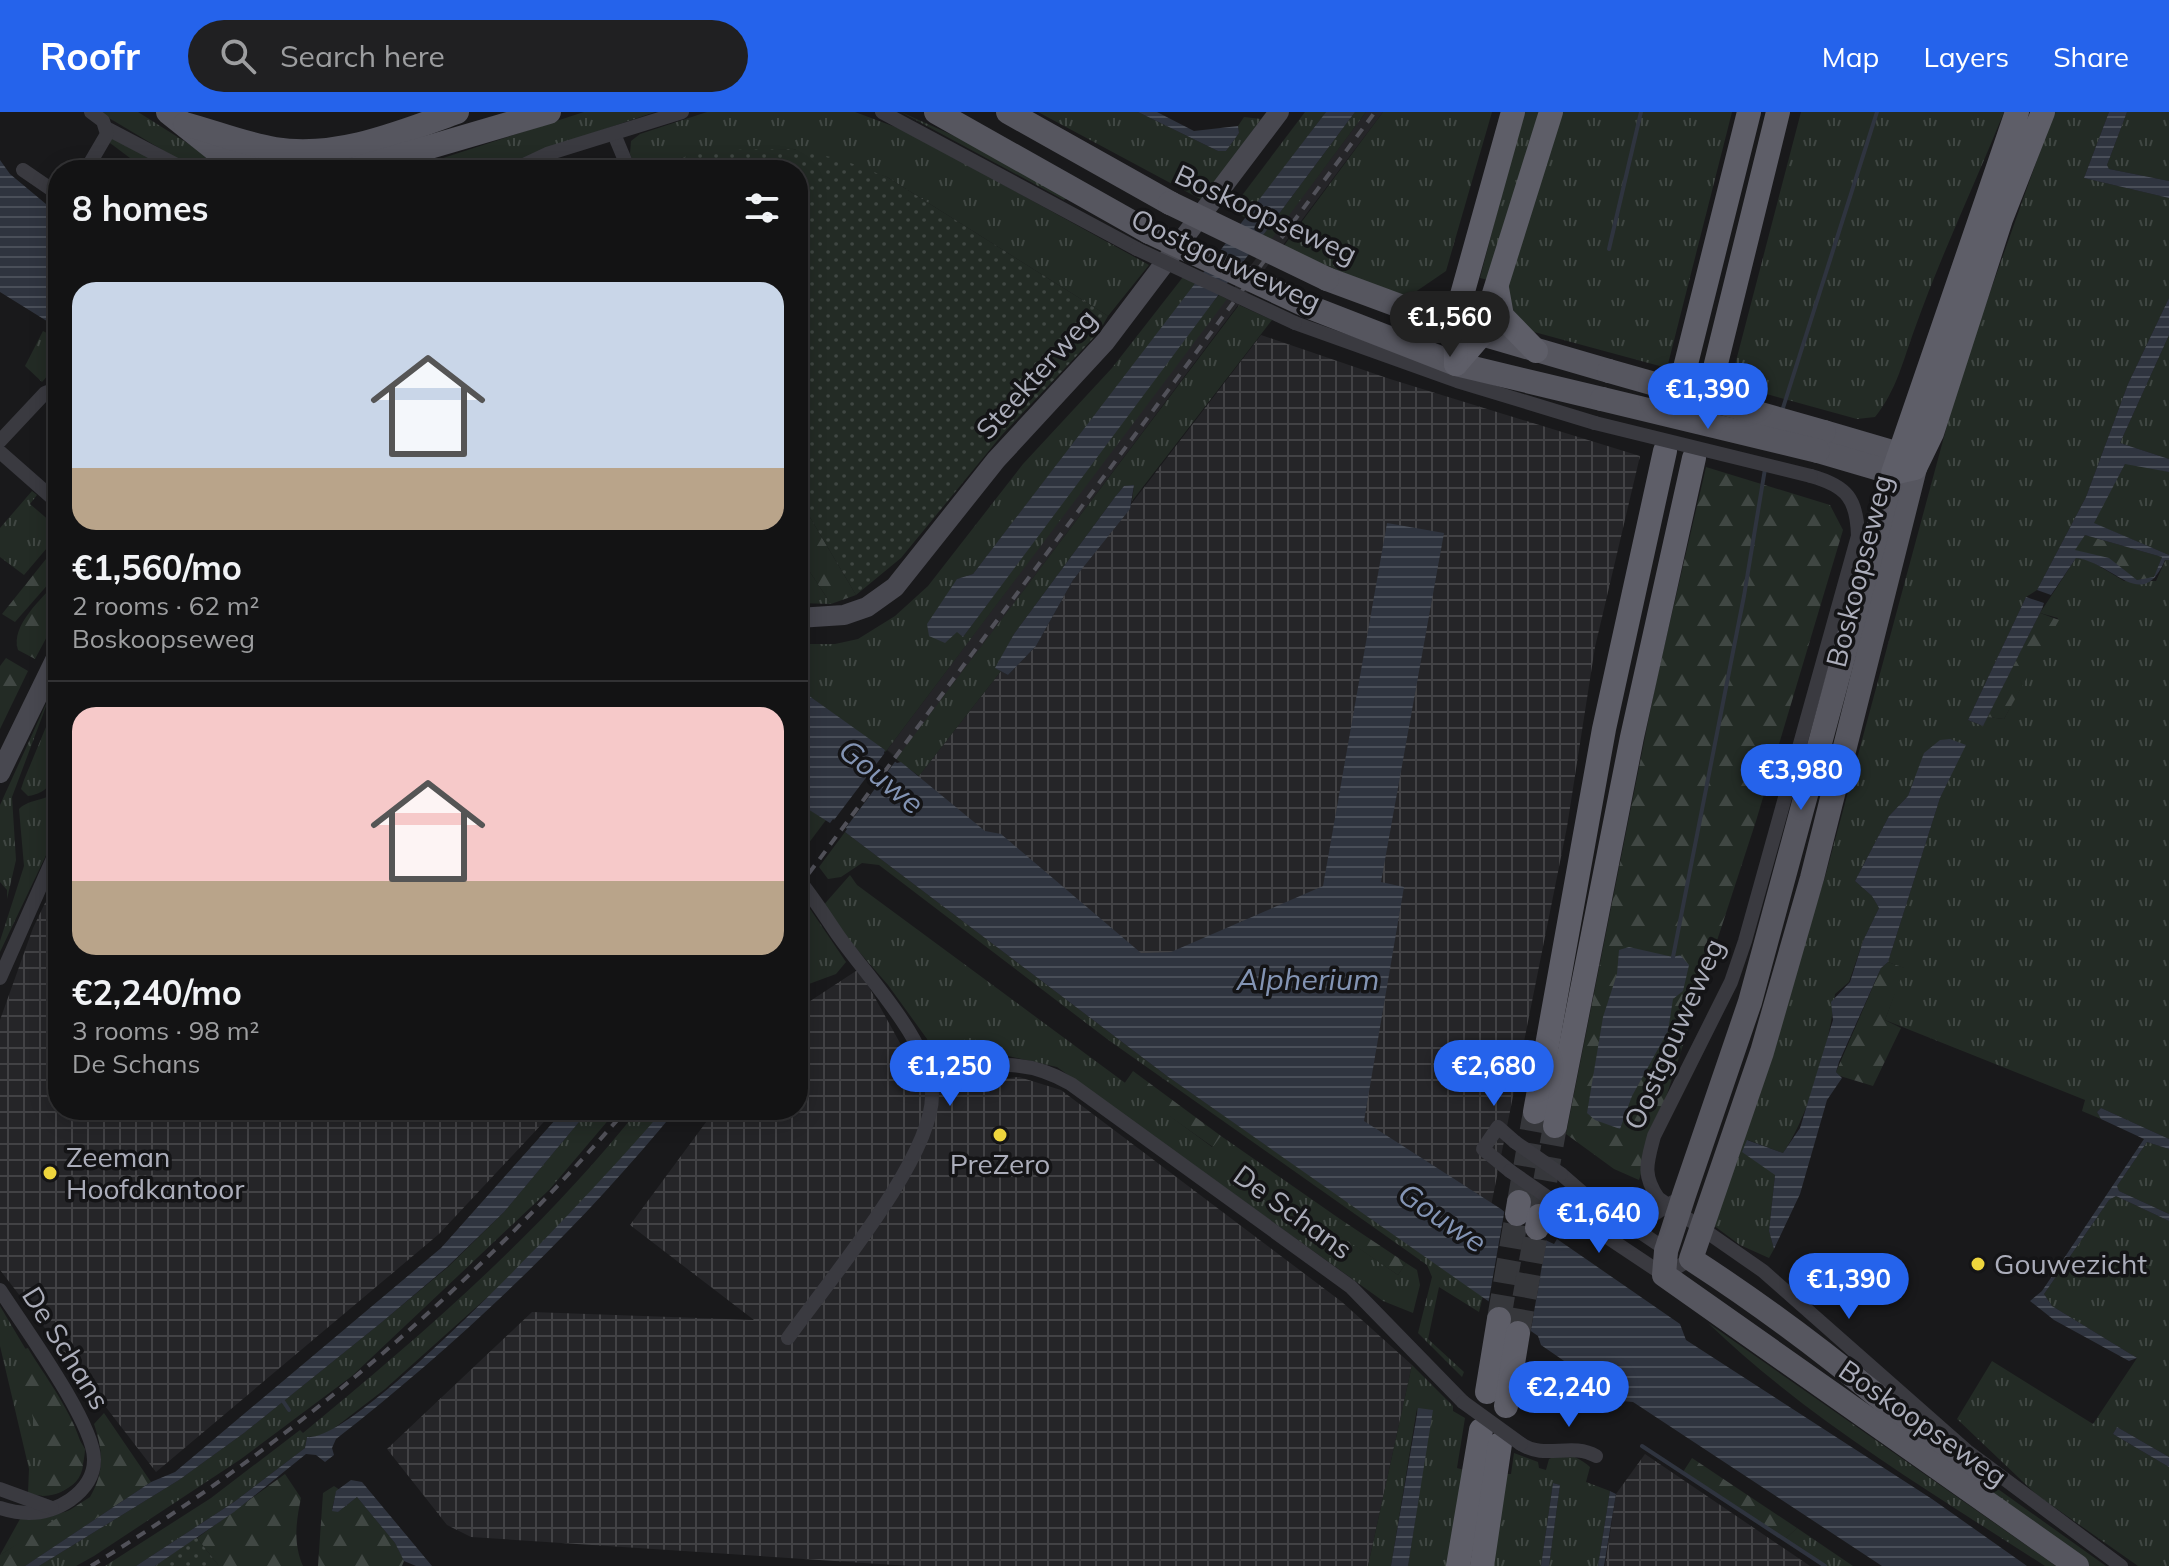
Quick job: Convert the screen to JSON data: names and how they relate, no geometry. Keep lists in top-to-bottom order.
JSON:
{
  "streets": {
    "main road": ["Boskoopseweg", "Steekterweg"],
    "street": ["Oostgouweweg", "De Schans"]
  },
  "crossings": [
    ["Boskoopseweg", "Oostgouweweg"]
  ],
  "water": ["Gouwe", "Alpherium"],
  "places": ["PreZero", "Zeeman Hoofdkantoor", "Gouwezicht"],
  "page": {
    "header": "Roofr",
    "search": "Search here",
    "nav": ["Map", "Layers", "Share"],
    "heading": "8 homes",
    "list": [
      {
        "name": "€1,560/mo",
        "note": "2 rooms · 62 m² · Boskoopseweg"
      },
      {
        "name": "€2,240/mo",
        "note": "3 rooms · 98 m² · De Schans"
      }
    ],
    "price": [
      "€1,560",
      "€1,390",
      "€3,980",
      "€1,250",
      "€2,680",
      "€1,640",
      "€1,390",
      "€2,240"
    ]
  }
}
